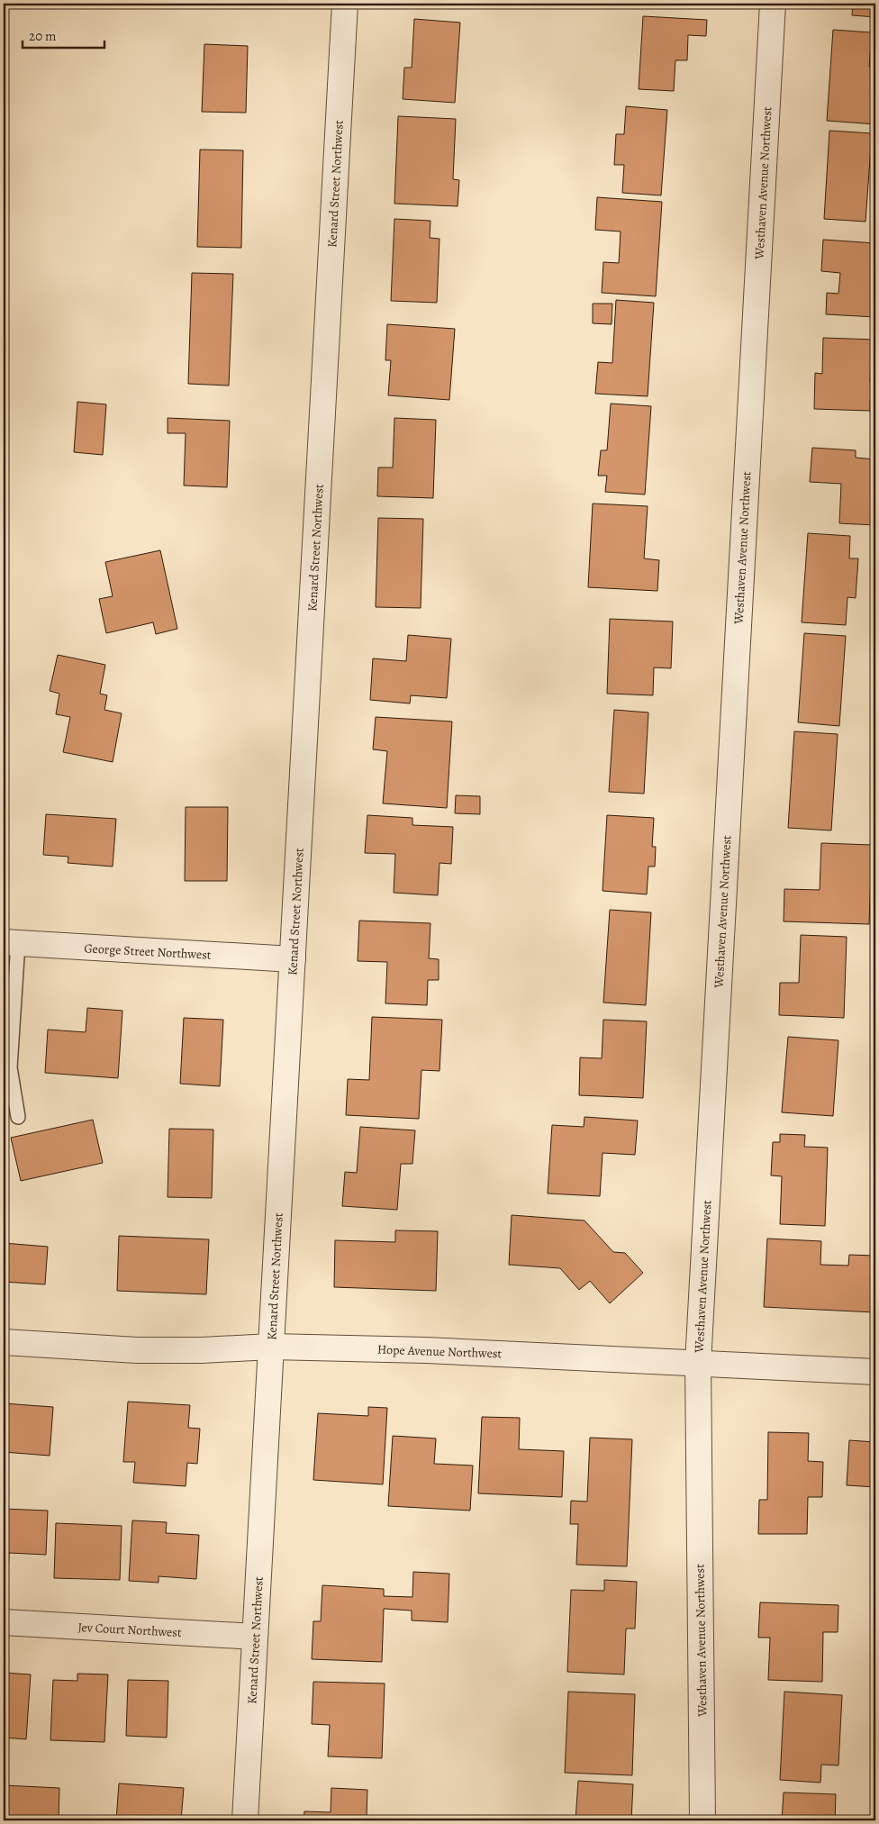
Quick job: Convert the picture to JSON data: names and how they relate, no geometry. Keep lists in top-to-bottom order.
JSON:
{
  "streets": {
    "street": [
      "Westhaven Avenue Northwest",
      "Kenard Street Northwest",
      "George Street Northwest",
      "Hope Avenue Northwest",
      "Jev Court Northwest"
    ]
  },
  "crossings": [
    ["Westhaven Avenue Northwest", "Hope Avenue Northwest"],
    ["Kenard Street Northwest", "George Street Northwest"],
    ["Kenard Street Northwest", "Hope Avenue Northwest"],
    ["Kenard Street Northwest", "Jev Court Northwest"]
  ],
  "scale_bar": "20 m"
}
